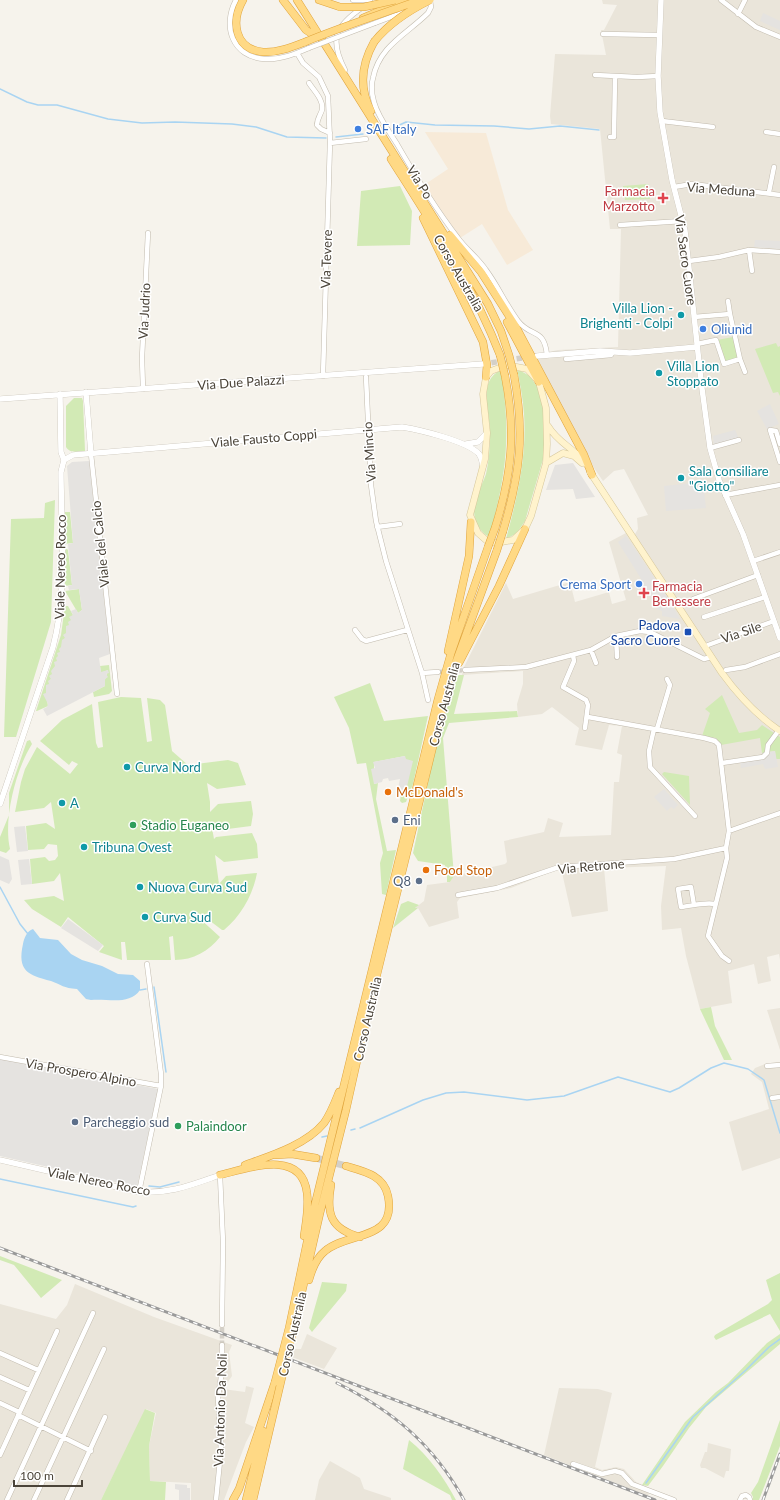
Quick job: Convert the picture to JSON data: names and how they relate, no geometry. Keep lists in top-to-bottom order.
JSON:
{
  "streets": {
    "highway": ["Via Po", "Corso Australia"],
    "street": [
      "Via Meduna",
      "Via Tevere",
      "Via Sacro Cuore",
      "Via Judrio",
      "Via Due Palazzi",
      "Viale Fausto Coppi",
      "Via Mincio",
      "Viale del Calcio",
      "Viale Nereo Rocco",
      "Via Sile",
      "Via Retrone",
      "Via Prospero Alpino",
      "Via Antonio Da Noli"
    ]
  },
  "crossings": [
    ["Via Po", "Corso Australia"],
    ["Via Meduna", "Via Sacro Cuore"],
    ["Via Tevere", "Via Due Palazzi"],
    ["Via Sacro Cuore", "Via Sile"],
    ["Via Judrio", "Via Due Palazzi"],
    ["Via Due Palazzi", "Viale del Calcio"],
    ["Via Due Palazzi", "Viale Nereo Rocco"],
    ["Viale Fausto Coppi", "Via Mincio"],
    ["Viale Fausto Coppi", "Viale del Calcio"],
    ["Viale Fausto Coppi", "Viale Nereo Rocco"]
  ],
  "places": {
    "other": [
      "SAF Italy",
      "Villa Lion - Brighenti - Colpi",
      "Oliunìd",
      "Villa Lion Stoppato",
      "Sala consiliare \"Giotto\"",
      "Crema Sport",
      "Curva Nord",
      "McDonald's",
      "A",
      "Eni",
      "Stadio Euganeo",
      "Tribuna Ovest",
      "Food Stop",
      "Q8",
      "Nuova Curva Sud",
      "Curva Sud",
      "Parcheggio sud",
      "Palaindoor"
    ],
    "health": ["Farmacia Marzotto", "Farmacia Benessere"],
    "transit": ["Padova Sacro Cuore"]
  },
  "scale_bar": "100 m"
}
